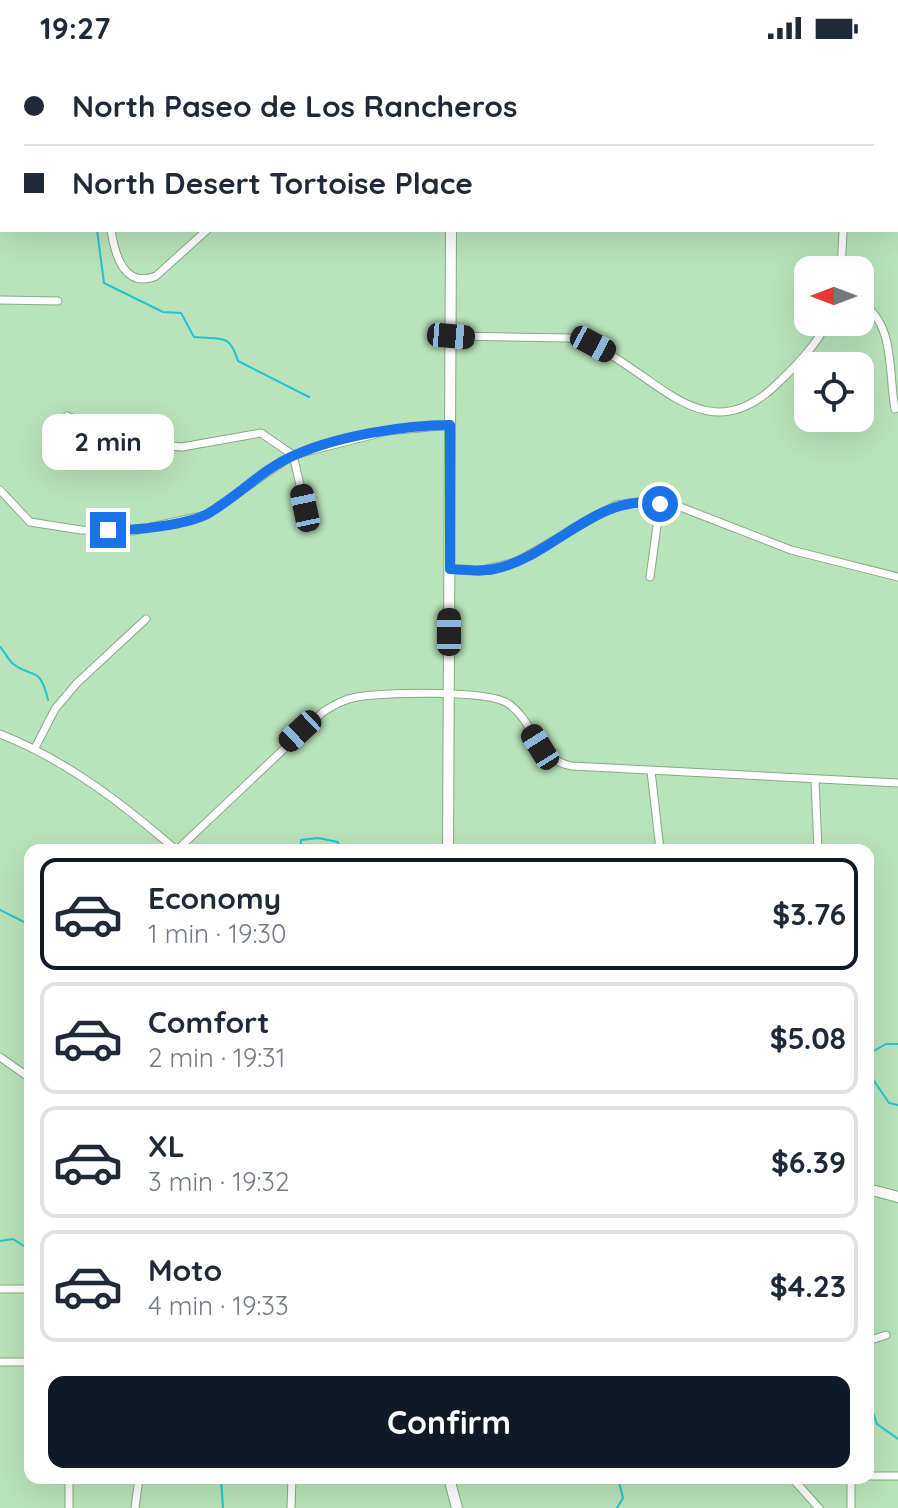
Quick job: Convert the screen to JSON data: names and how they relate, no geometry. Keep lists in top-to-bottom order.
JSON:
{
  "north": "left",
  "page": {
    "status": "19:27",
    "banner": ["North Paseo de Los Rancheros", "North Desert Tortoise Place"],
    "bubble": "2 min",
    "list": [
      {
        "name": "Economy",
        "note": "1 min · 19:30",
        "value": "$3.76"
      },
      {
        "name": "Comfort",
        "note": "2 min · 19:31",
        "value": "$5.08"
      },
      {
        "name": "XL",
        "note": "3 min · 19:32",
        "value": "$6.39"
      },
      {
        "name": "Moto",
        "note": "4 min · 19:33",
        "value": "$4.23"
      }
    ],
    "buttons": "Confirm"
  }
}
